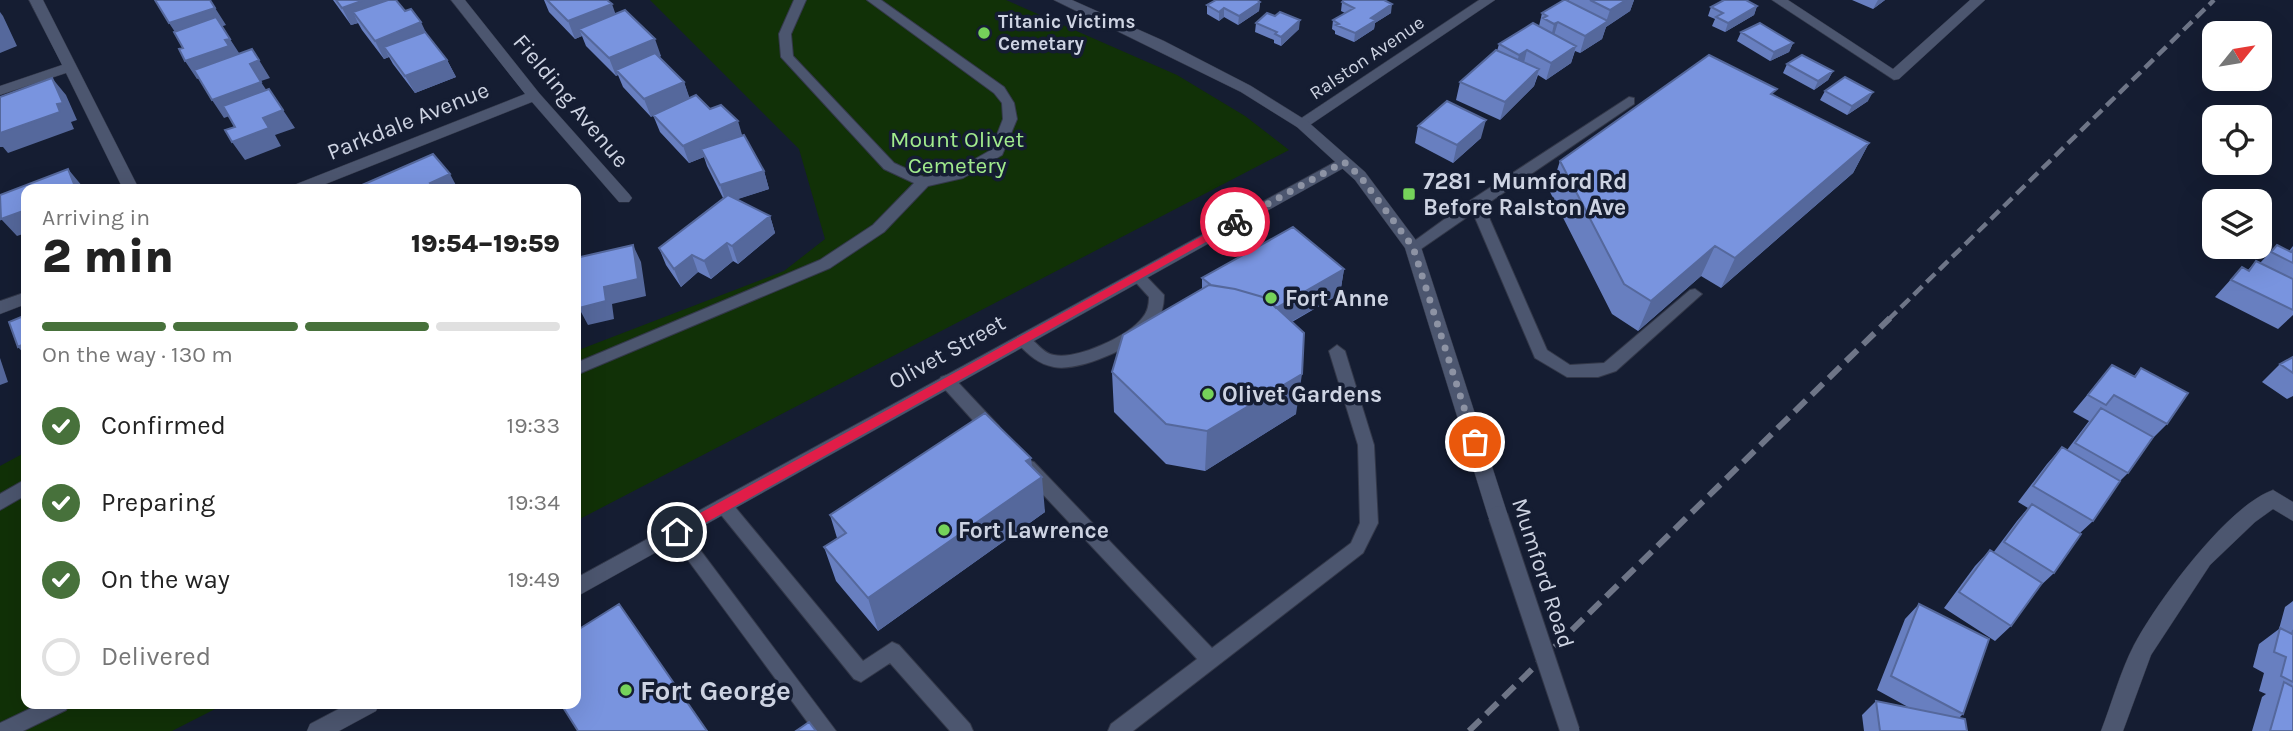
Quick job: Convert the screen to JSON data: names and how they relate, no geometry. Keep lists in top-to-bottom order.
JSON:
{
  "streets": {
    "street": [
      "Ralston Avenue",
      "Fielding Avenue",
      "Parkdale Avenue",
      "Olivet Street",
      "Mumford Road"
    ]
  },
  "crossings": [
    ["Ralston Avenue", "Mumford Road"],
    ["Fielding Avenue", "Parkdale Avenue"],
    ["Olivet Street", "Mumford Road"]
  ],
  "parks": ["Mount Olivet Cemetery"],
  "places": {
    "other": [
      "Titanic Victims Cemetary",
      "Fort Anne",
      "Olivet Gardens",
      "Fort Lawrence",
      "Fort George"
    ],
    "transit": ["7281 - Mumford Rd Before Ralston Ave"]
  },
  "north": "top right",
  "page": {
    "heading": ["2 min", "Arriving in", "19:54–19:59"],
    "bar": "On the way · 130 m",
    "list": [
      ["Confirmed", "19:33"],
      ["Preparing", "19:34"],
      ["On the way", "19:49"],
      "Delivered"
    ]
  }
}
